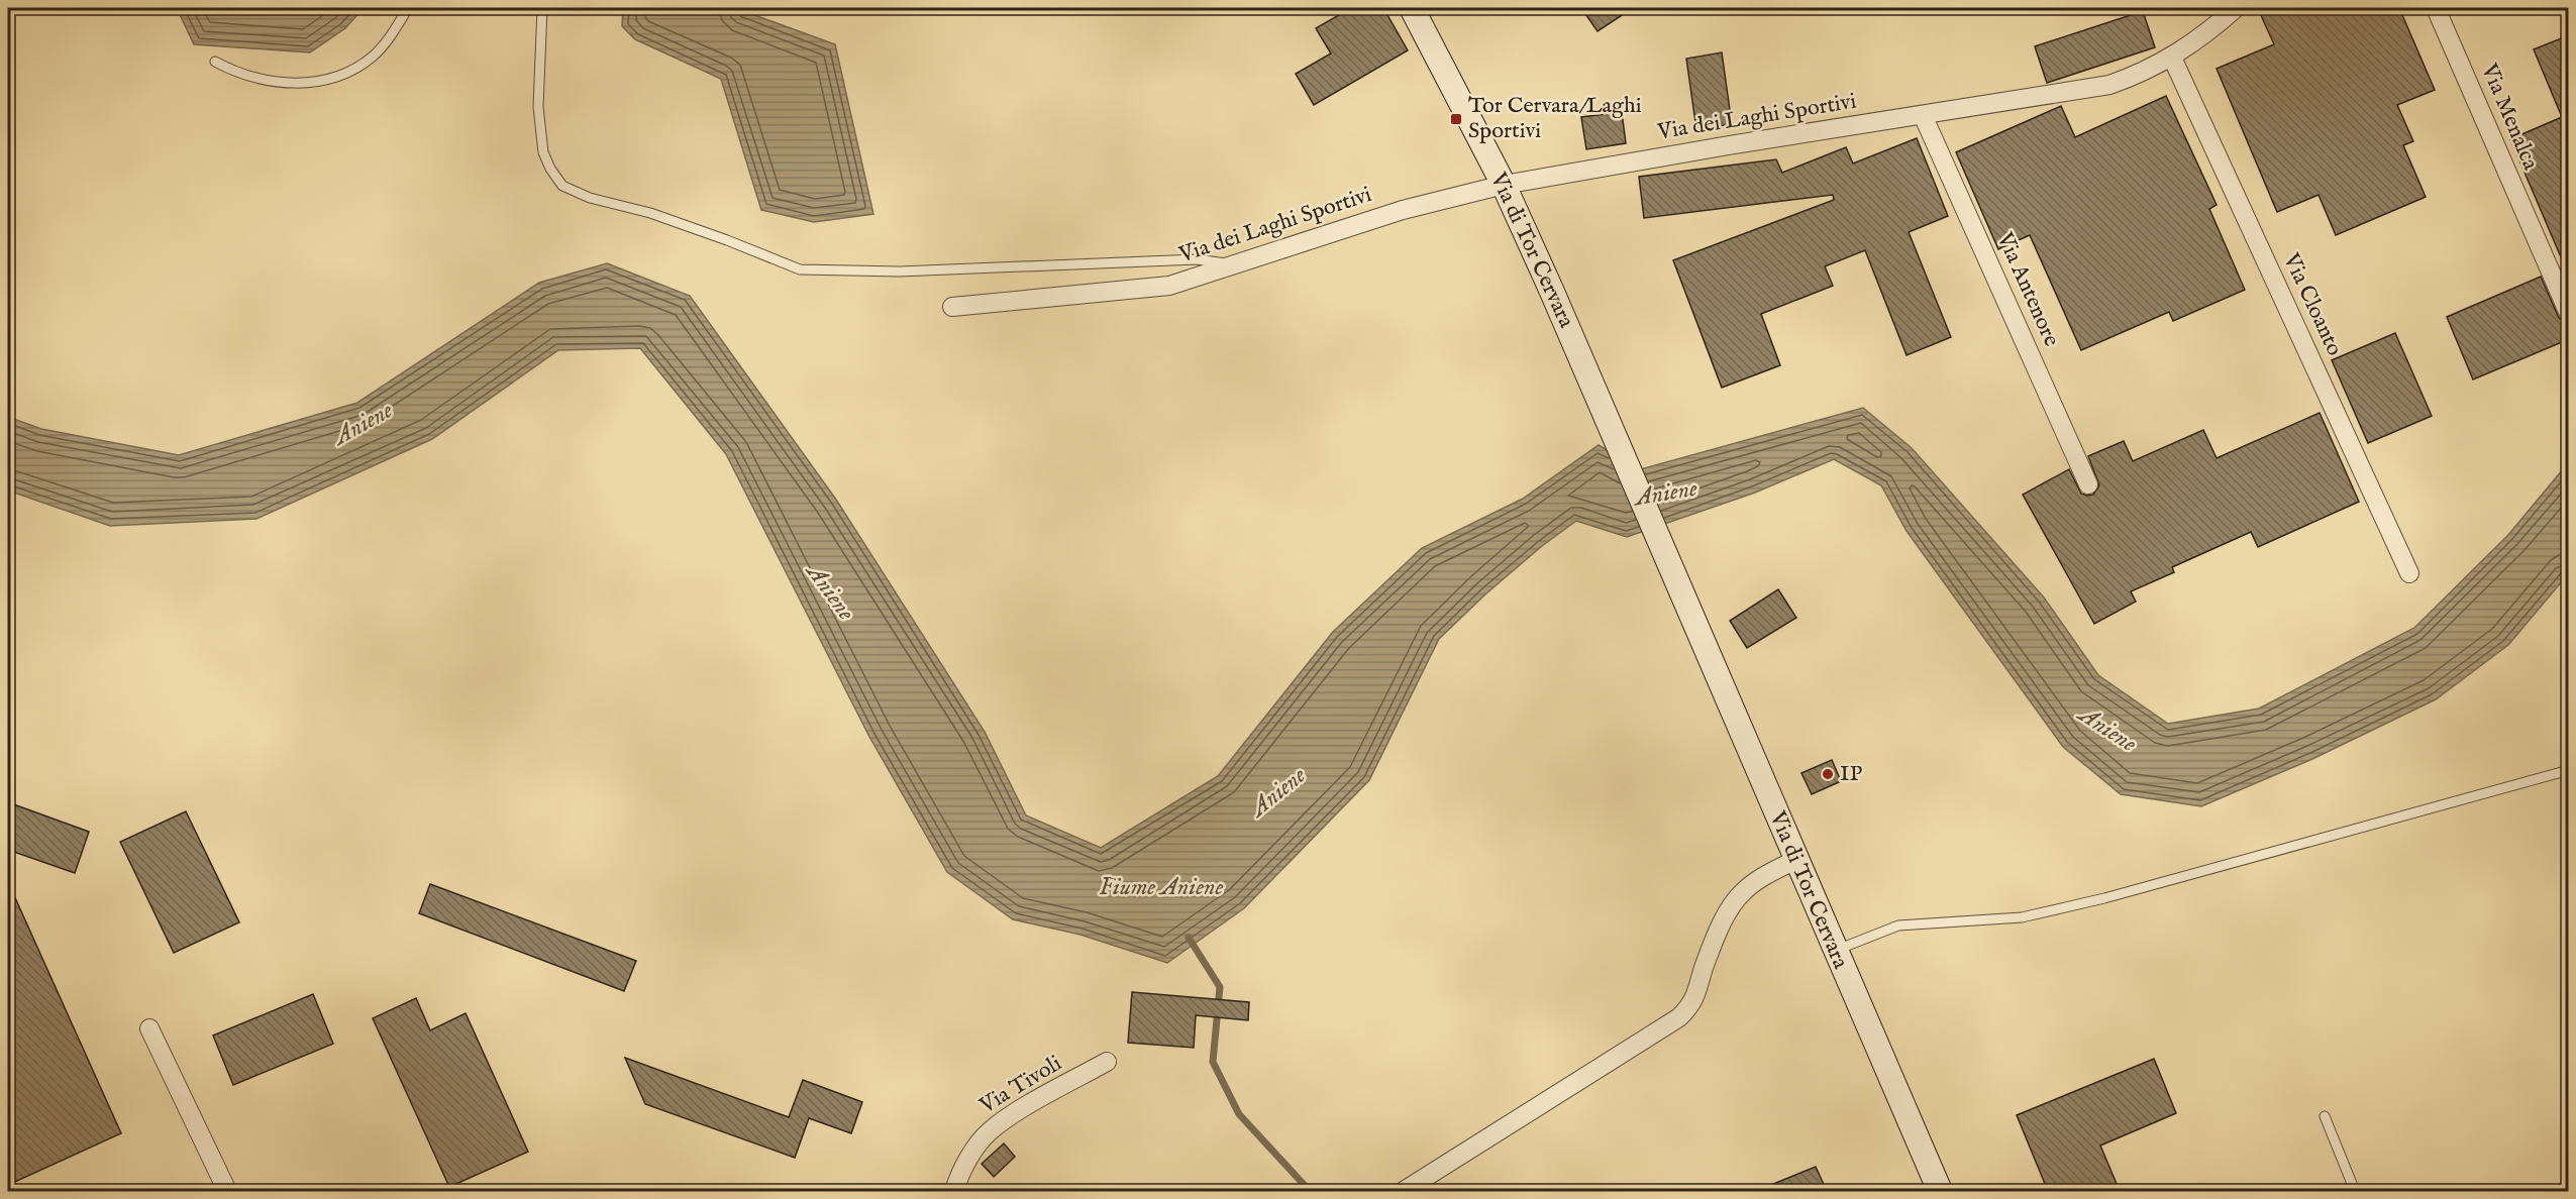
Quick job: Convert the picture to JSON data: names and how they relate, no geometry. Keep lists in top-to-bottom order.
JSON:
{
  "streets": {
    "street": [
      "Via dei Laghi Sportivi",
      "Via Menalca",
      "Via di Tor Cervara",
      "Via Antenore",
      "Via Cloanto",
      "Via Tivoli"
    ]
  },
  "crossings": [
    ["Via dei Laghi Sportivi", "Via di Tor Cervara"],
    ["Via dei Laghi Sportivi", "Via Antenore"],
    ["Via dei Laghi Sportivi", "Via Cloanto"]
  ],
  "water": ["Aniene", "Fiume Aniene"],
  "places": {
    "transit": ["Tor Cervara/Laghi Sportivi"],
    "other": ["IP"]
  }
}
